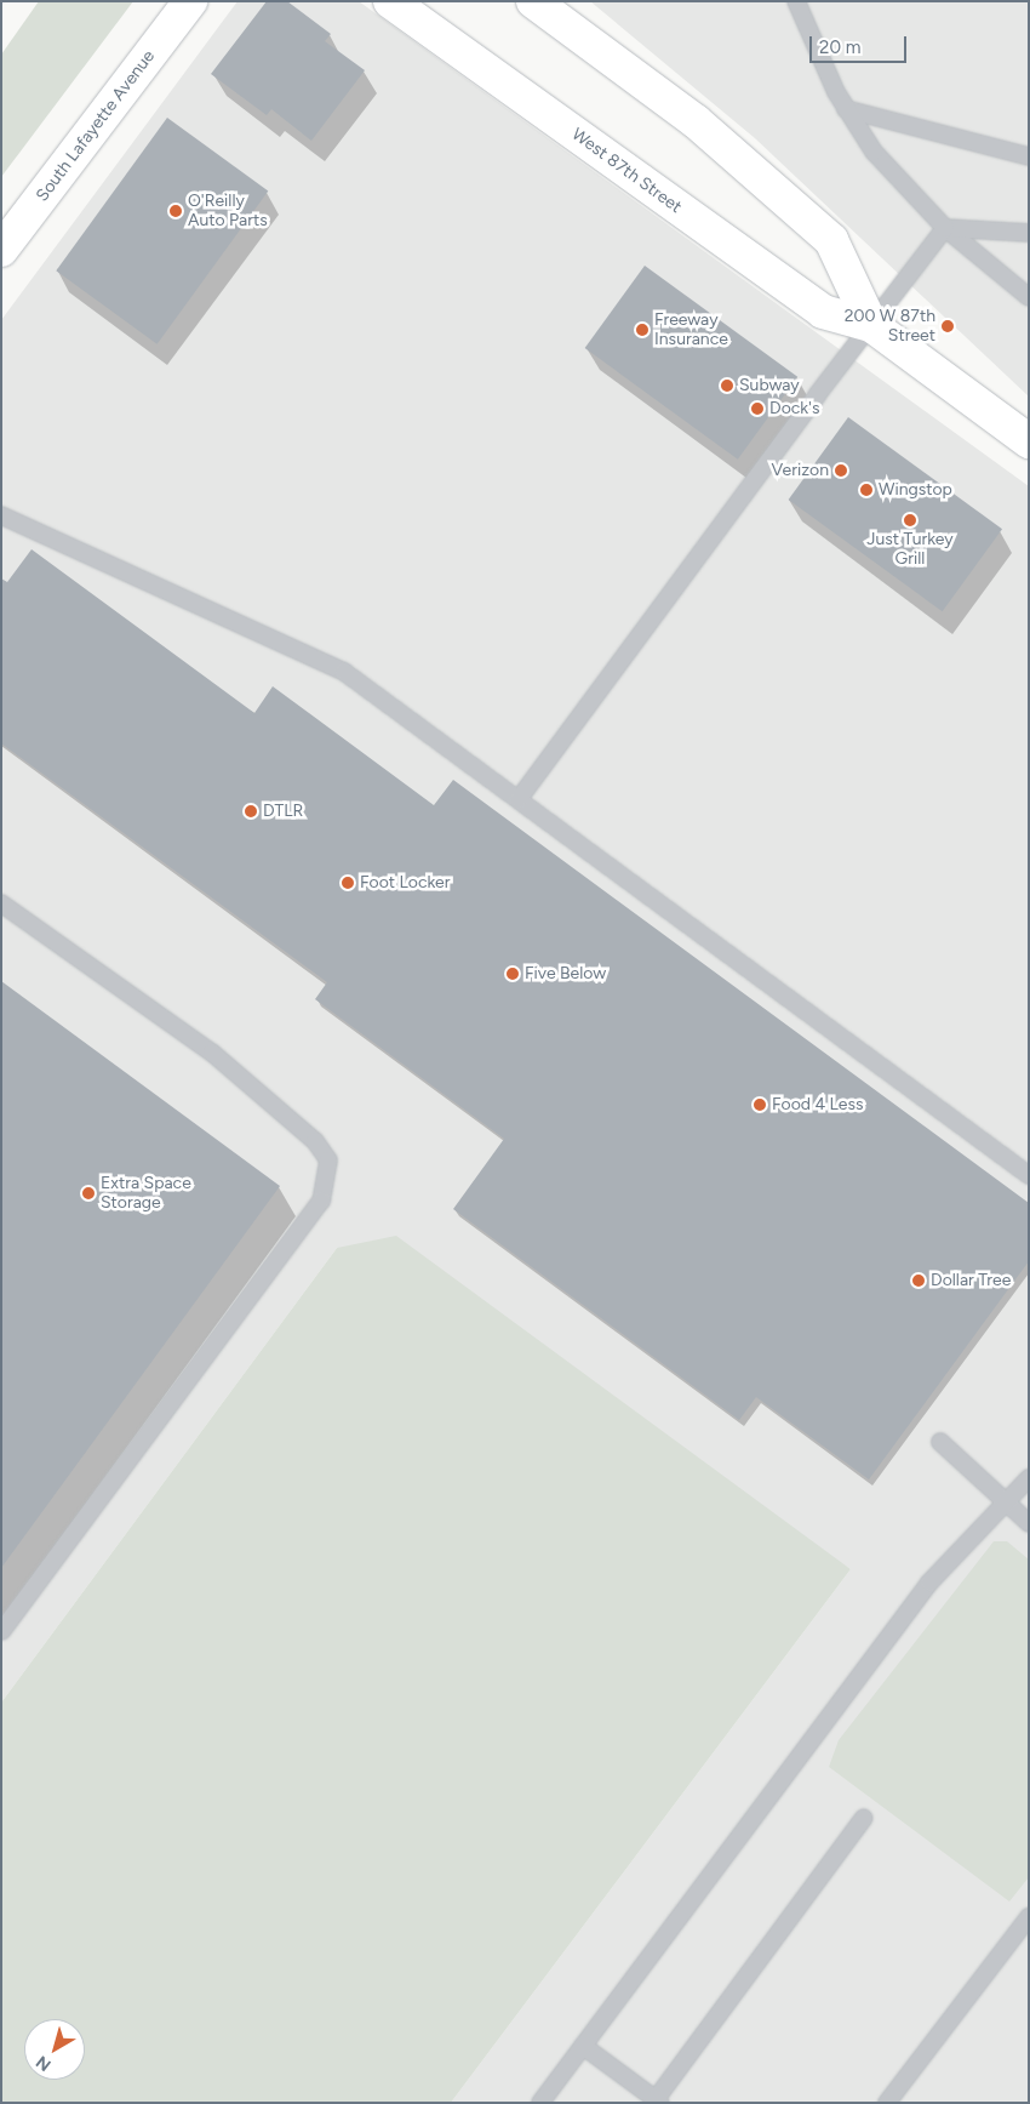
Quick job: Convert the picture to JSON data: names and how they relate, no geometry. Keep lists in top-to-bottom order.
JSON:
{
  "streets": {
    "main road": ["South Lafayette Avenue", "West 87th Street"]
  },
  "places": [
    "O'Reilly Auto Parts",
    "200 W 87th Street",
    "Freeway Insurance",
    "Subway",
    "Dock's",
    "Verizon",
    "Wingstop",
    "Just Turkey Grill",
    "DTLR",
    "Foot Locker",
    "Five Below",
    "Food 4 Less",
    "Extra Space Storage",
    "Dollar Tree"
  ],
  "scale_bar": "20 m",
  "north": "bottom left"
}
